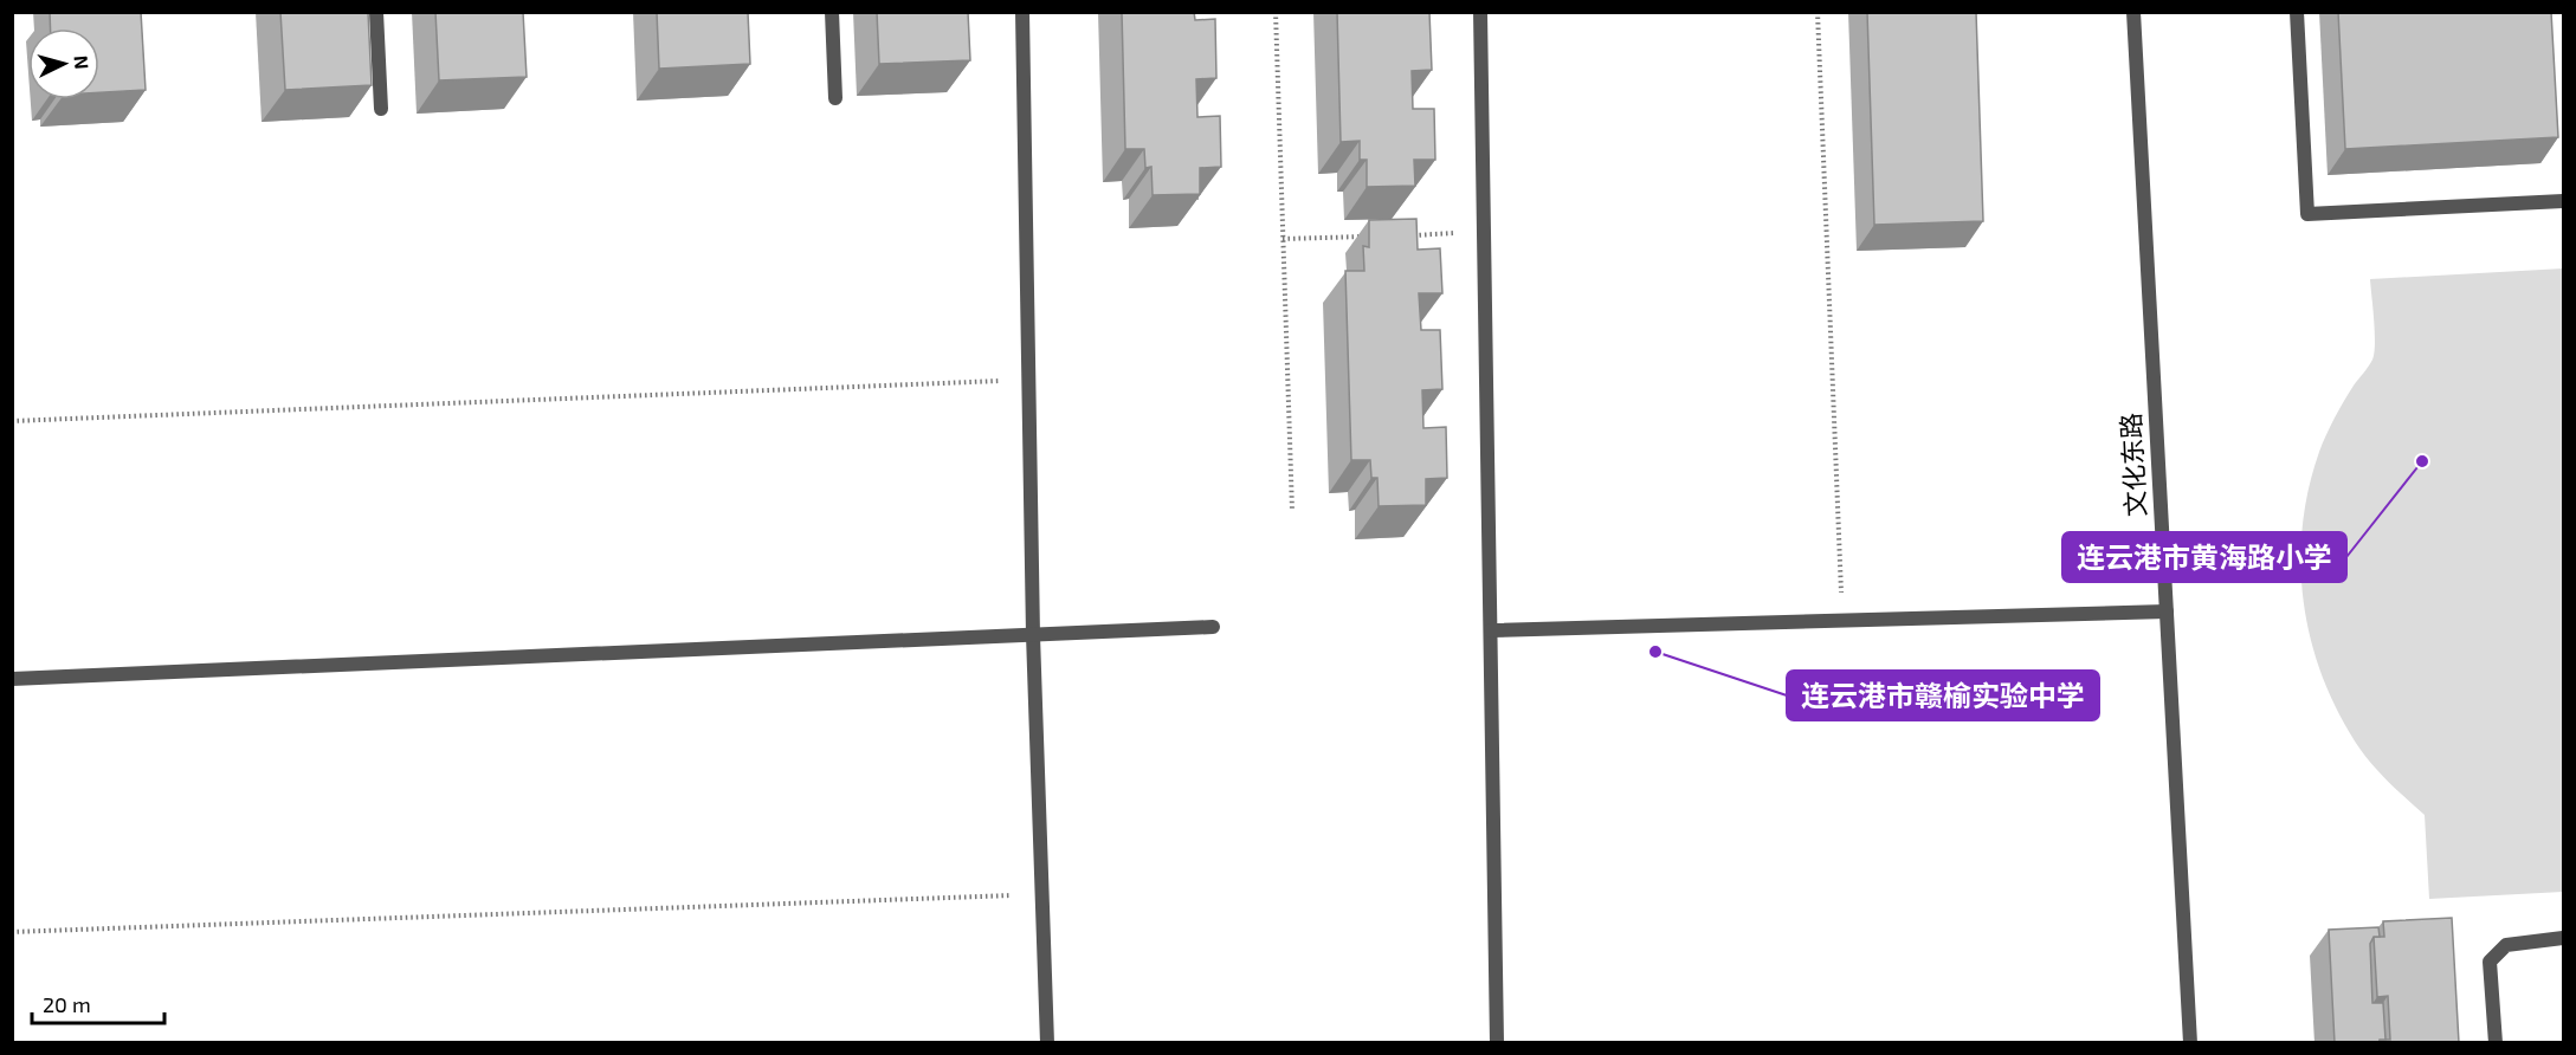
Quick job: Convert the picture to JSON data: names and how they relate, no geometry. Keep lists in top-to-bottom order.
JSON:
{
  "streets": {
    "street": ["文化东路"]
  },
  "places": ["连云港市黄海路小学", "连云港市赣榆实验中学"],
  "scale_bar": "20 m",
  "north": "right"
}
